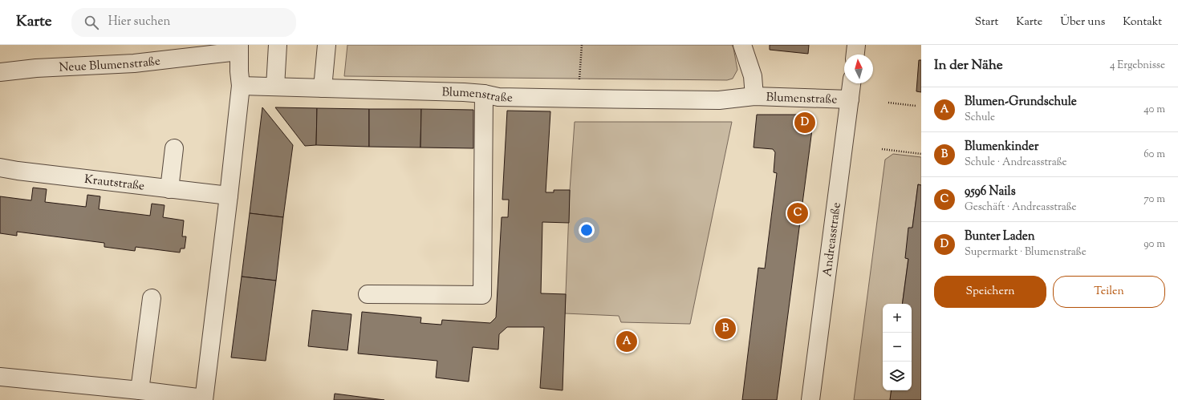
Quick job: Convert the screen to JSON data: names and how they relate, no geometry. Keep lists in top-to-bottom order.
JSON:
{
  "streets": {
    "street": [
      "Neue Blumenstraße",
      "Blumenstraße",
      "Krautstraße",
      "Andreasstraße"
    ]
  },
  "crossings": [
    ["Blumenstraße", "Andreasstraße"]
  ],
  "north": "top",
  "page": {
    "header": "Karte",
    "search": "Hier suchen",
    "nav": [
      "Start",
      "Karte",
      "Über uns",
      "Kontakt"
    ],
    "heading": ["In der Nähe", "4 Ergebnisse"],
    "list": [
      {
        "mark": "A",
        "name": "Blumen-Grundschule",
        "note": "Schule",
        "value": "40 m"
      },
      {
        "mark": "B",
        "name": "Blumenkinder",
        "note": "Schule · Andreasstraße",
        "value": "60 m"
      },
      {
        "mark": "C",
        "name": "9596 Nails",
        "note": "Geschäft · Andreasstraße",
        "value": "70 m"
      },
      {
        "mark": "D",
        "name": "Bunter Laden",
        "note": "Supermarkt · Blumenstraße",
        "value": "90 m"
      }
    ],
    "pins": [
      "D",
      "C",
      "B",
      "A"
    ],
    "buttons": ["Speichern", "Teilen"],
    "map_buttons": ["+", "−"]
  }
}
